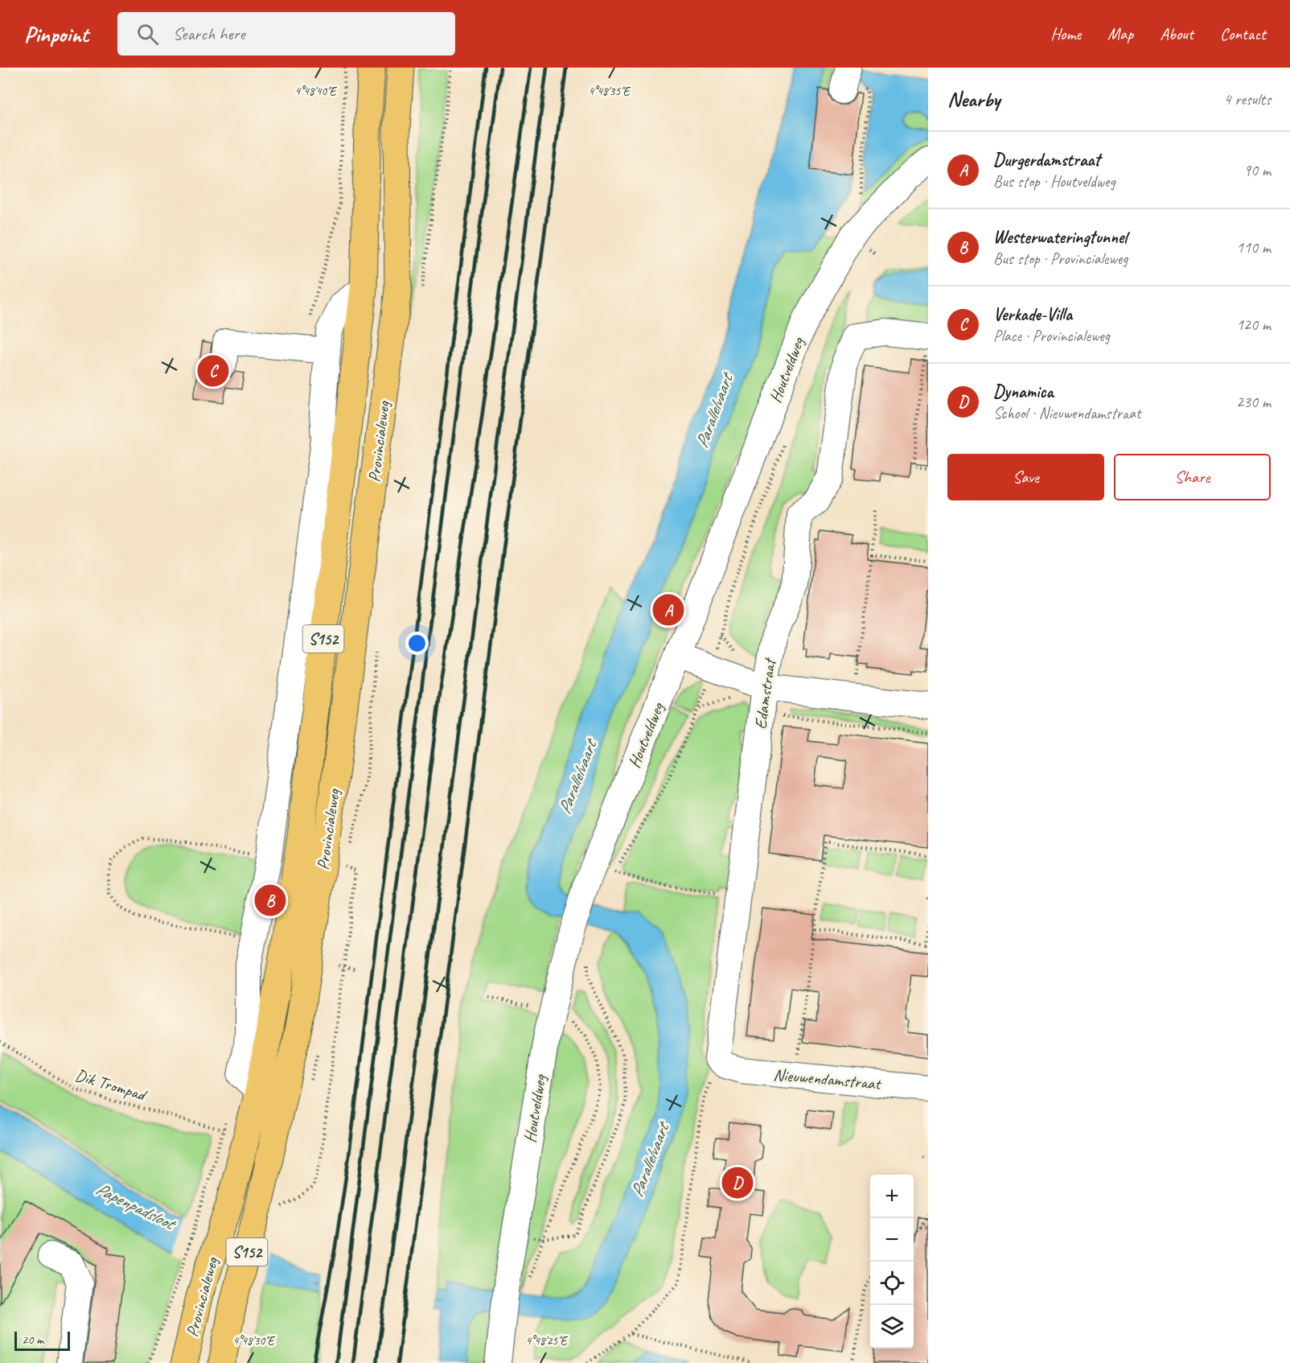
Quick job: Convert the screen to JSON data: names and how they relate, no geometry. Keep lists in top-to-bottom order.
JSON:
{
  "streets": {
    "main road": ["Provincialeweg", "S152"],
    "street": ["Houtveldweg", "Edamstraat", "Nieuwendamstraat"],
    "path": ["Dik Trompad"]
  },
  "crossings": [
    ["Provincialeweg", "Dik Trompad"],
    ["Edamstraat", "Nieuwendamstraat"]
  ],
  "water": ["Parallelvaart", "Papenpadsloot"],
  "scale_bar": "20 m",
  "page": {
    "header": "Pinpoint",
    "search": "Search here",
    "nav": [
      "Home",
      "Map",
      "About",
      "Contact"
    ],
    "heading": ["Nearby", "4 results"],
    "list": [
      {
        "mark": "A",
        "name": "Durgerdamstraat",
        "note": "Bus stop · Houtveldweg",
        "value": "90 m"
      },
      {
        "mark": "B",
        "name": "Westerwateringtunnel",
        "note": "Bus stop · Provincialeweg",
        "value": "110 m"
      },
      {
        "mark": "C",
        "name": "Verkade-Villa",
        "note": "Place · Provincialeweg",
        "value": "120 m"
      },
      {
        "mark": "D",
        "name": "Dynamica",
        "note": "School · Nieuwendamstraat",
        "value": "230 m"
      }
    ],
    "pins": [
      "C",
      "A",
      "B",
      "D"
    ],
    "buttons": ["Save", "Share"],
    "map_buttons": ["+", "−"],
    "scale": "20 m"
  },
  "coordinates": [
    "4°48'40\"E",
    "4°48'35\"E",
    "4°48'30\"E",
    "4°48'25\"E"
  ]
}
